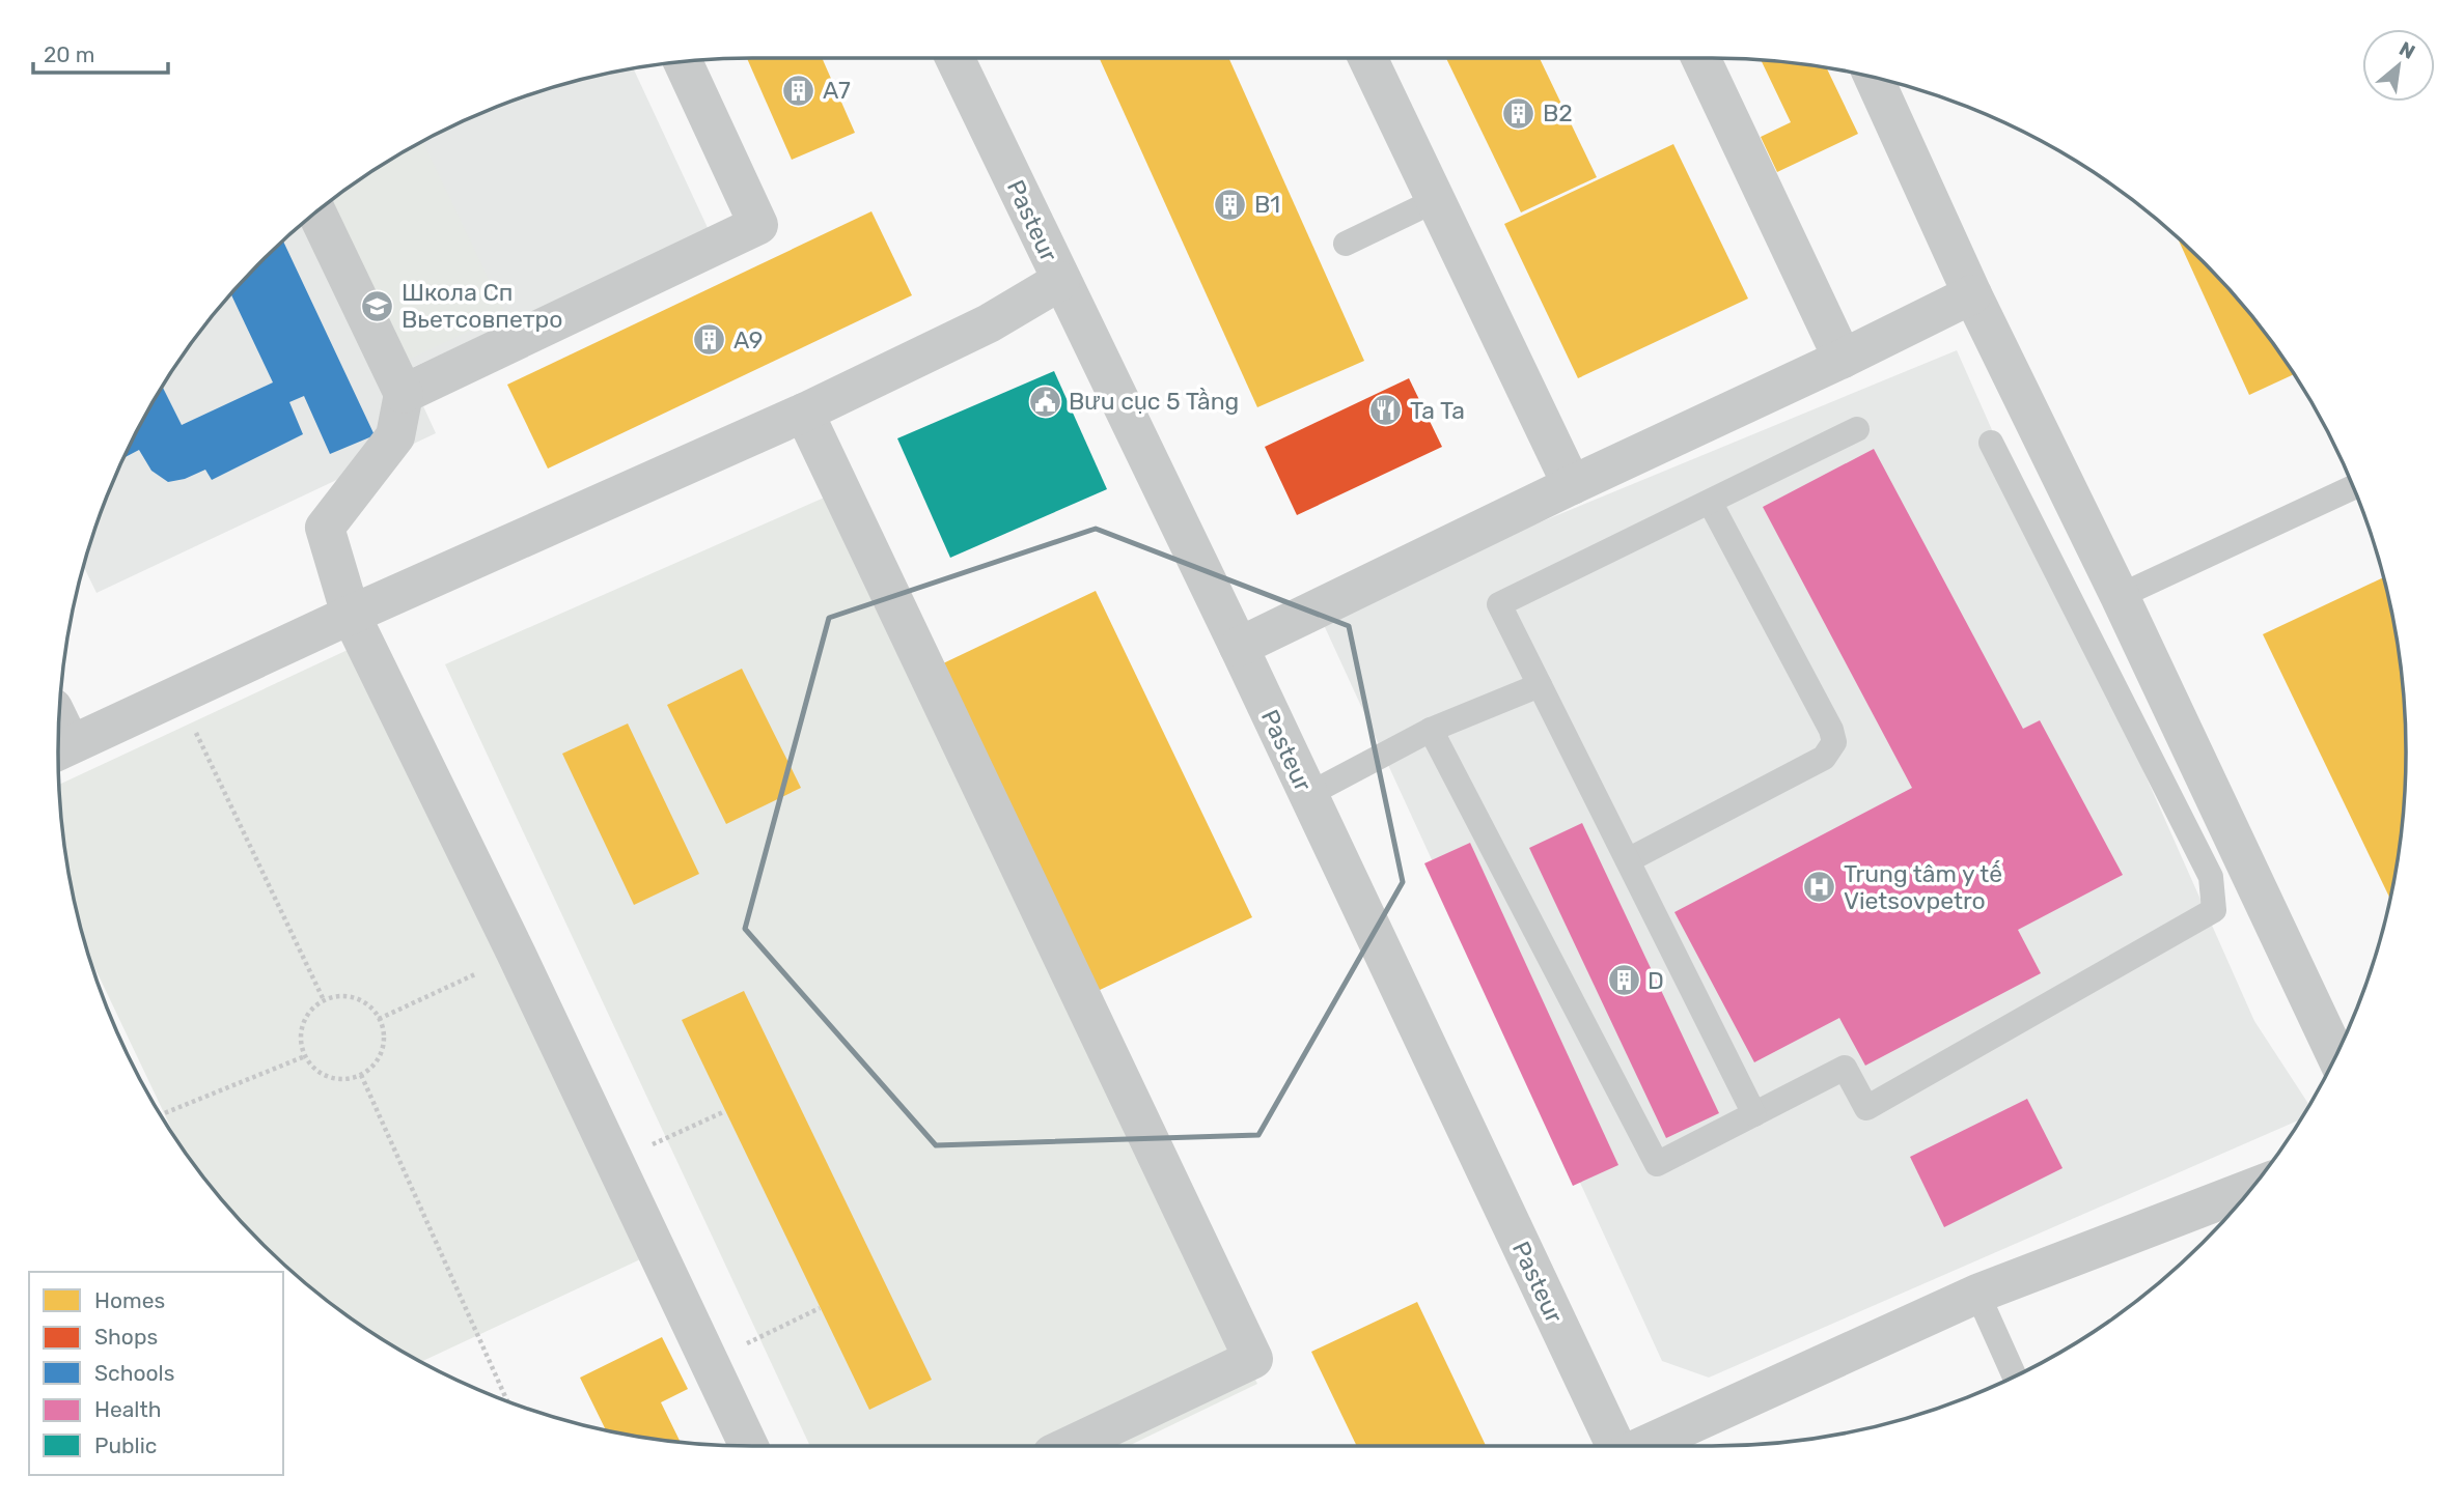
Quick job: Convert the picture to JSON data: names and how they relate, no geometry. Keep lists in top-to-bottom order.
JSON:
{
  "streets": {
    "street": ["Pasteur"]
  },
  "places": {
    "building": [
      "A7",
      "B2",
      "B1",
      "A9",
      "D"
    ],
    "school or university": ["Школа Сп Вьетсовпетро"],
    "public building": ["Bưu cục 5 Tầng"],
    "restaurant": ["Ta Ta"],
    "hospital": ["Trung tâm y tế Vietsovpetro"]
  },
  "legend": [
    "Homes",
    "Shops",
    "Schools",
    "Health",
    "Public"
  ],
  "scale_bar": "20 m",
  "north": "top right"
}
